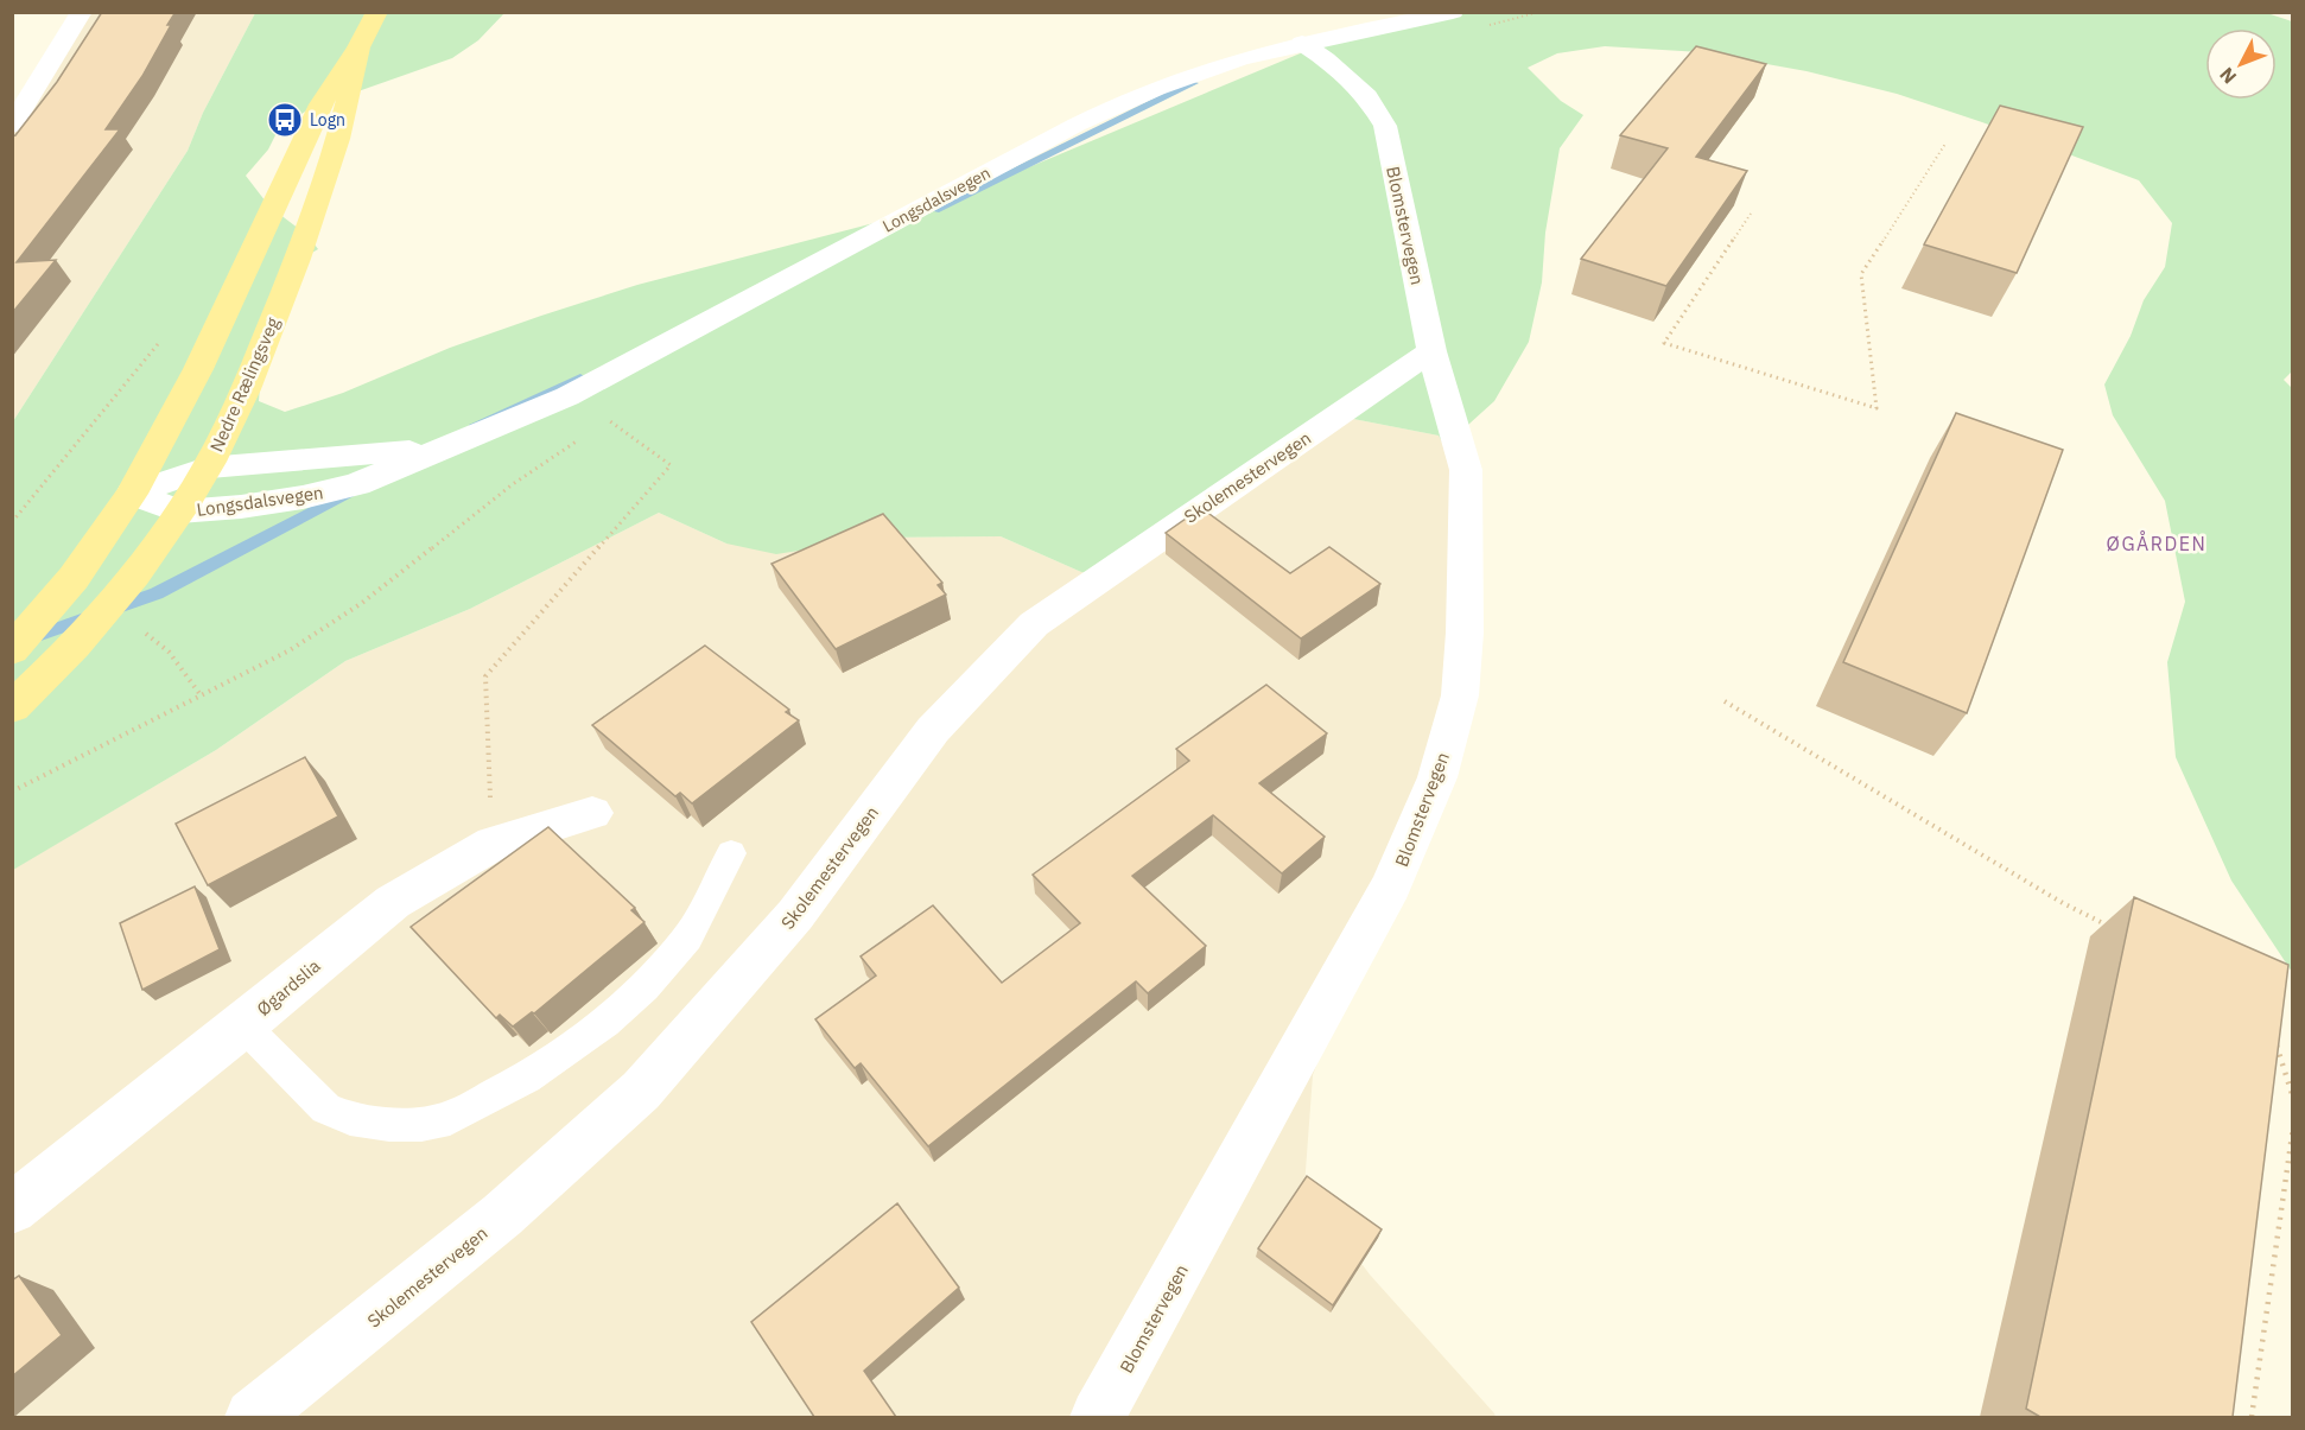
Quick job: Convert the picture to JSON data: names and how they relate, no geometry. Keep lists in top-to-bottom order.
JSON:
{
  "streets": {
    "main road": ["Nedre Rælingsveg"],
    "street": [
      "Longsdalsvegen",
      "Blomstervegen",
      "Skolemestervegen",
      "Øgardslia"
    ]
  },
  "crossings": [
    ["Longsdalsvegen", "Blomstervegen"],
    ["Longsdalsvegen", "Nedre Rælingsveg"],
    ["Blomstervegen", "Skolemestervegen"]
  ],
  "districts": ["ØGÅRDEN"],
  "places": {
    "bus stop": ["Logn"]
  },
  "north": "bottom left"
}
